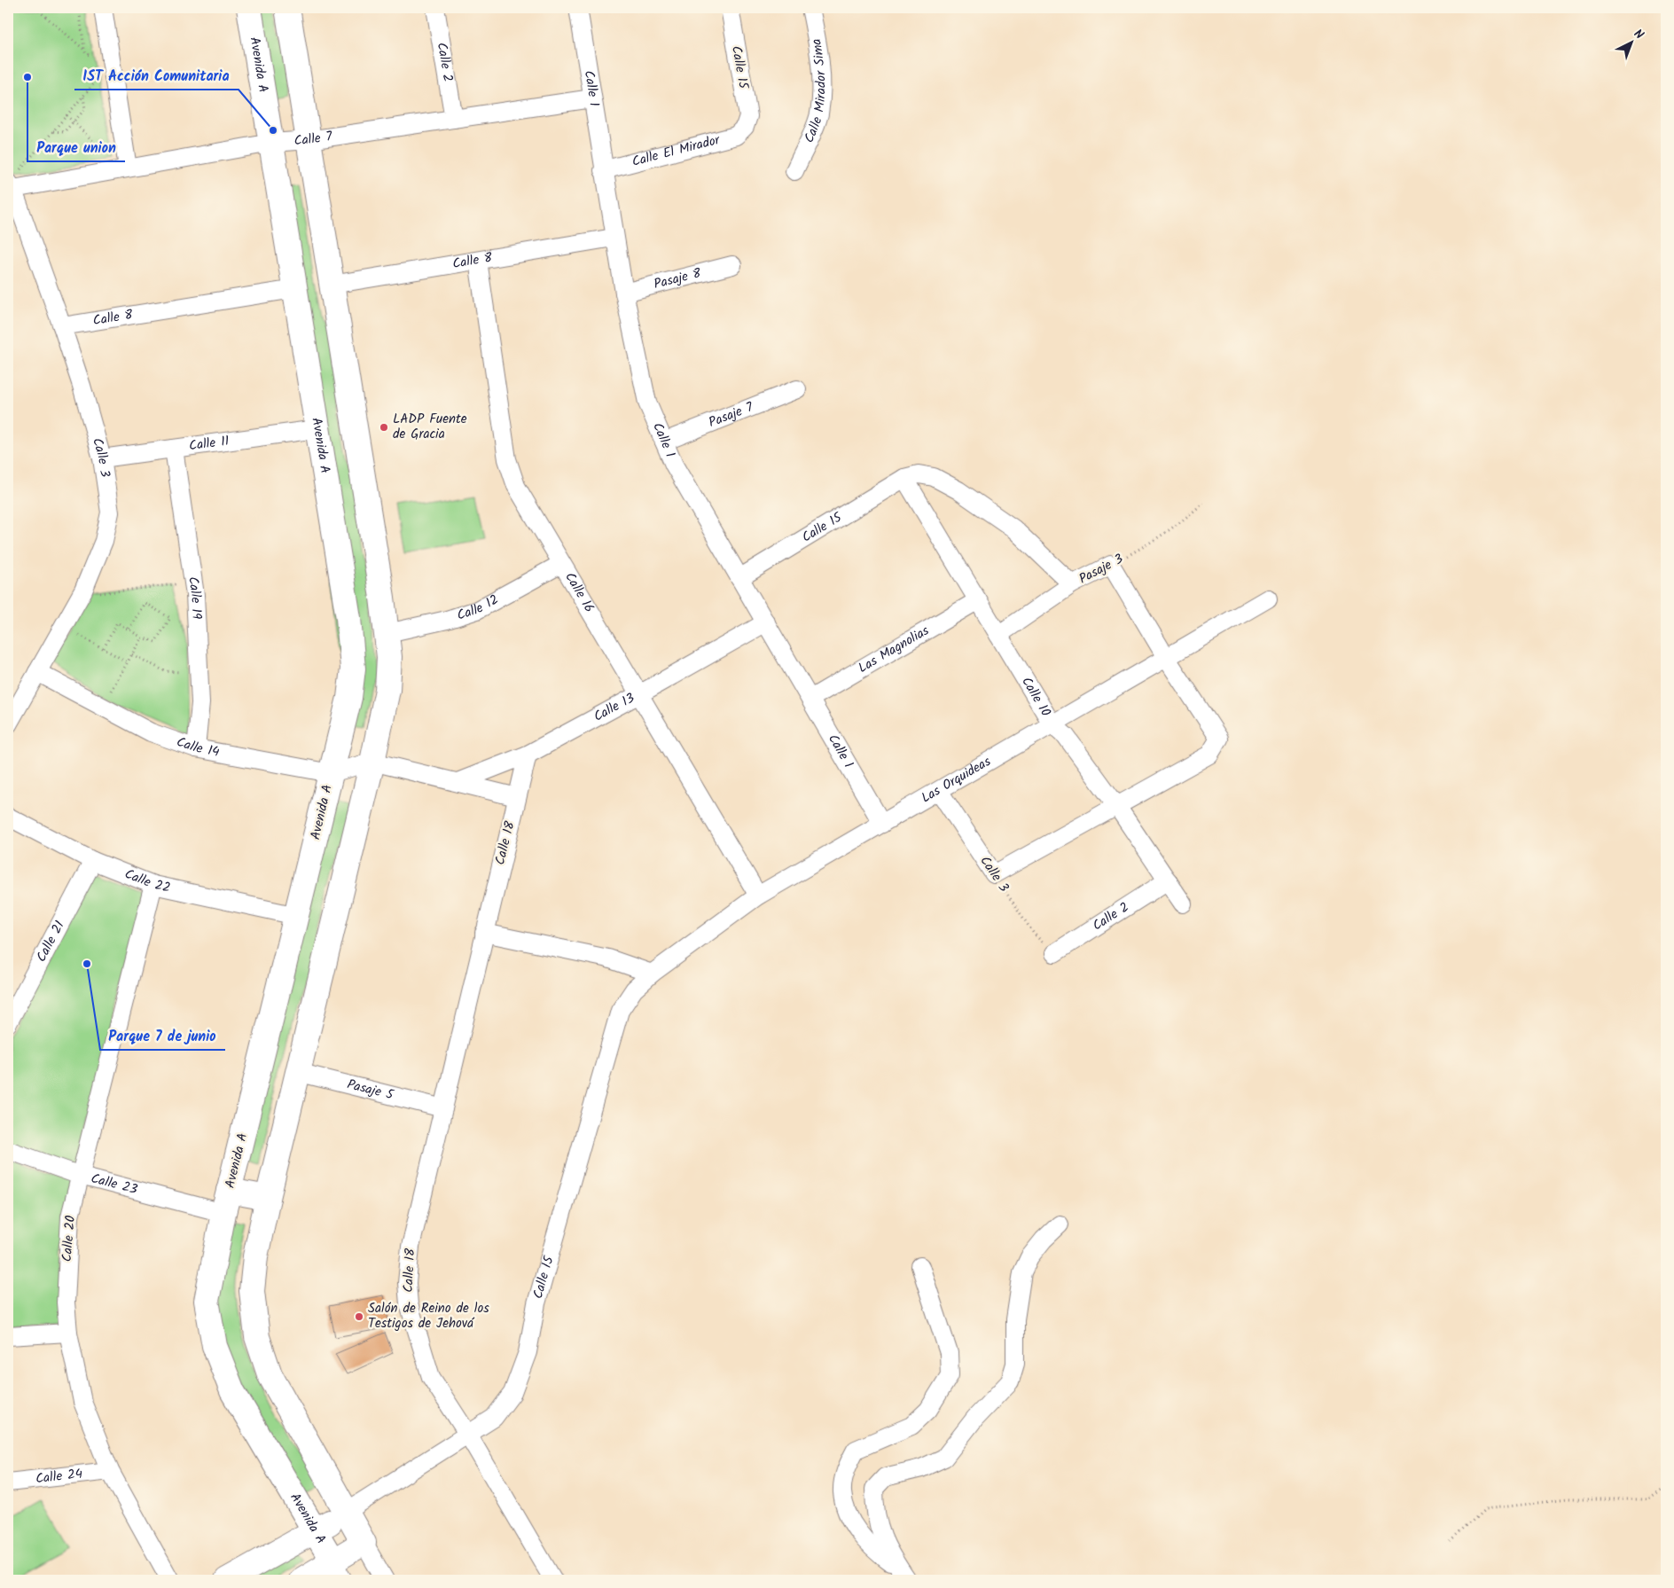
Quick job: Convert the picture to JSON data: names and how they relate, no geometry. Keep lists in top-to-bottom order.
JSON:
{
  "streets": {
    "main road": ["Avenida A"],
    "street": [
      "Calle 2",
      "Calle 15",
      "Calle 1",
      "Calle Mirador Sima",
      "Calle 7",
      "Calle El Mirador",
      "Calle 8",
      "Pasaje 8",
      "Pasaje 7",
      "Calle 11",
      "Calle 3",
      "Pasaje 3",
      "Calle 16",
      "Calle 19",
      "Calle 12",
      "Las Magnolias",
      "Calle 10",
      "Calle 13",
      "Calle 14",
      "Las Orquideas",
      "Calle 18",
      "Calle 22",
      "Calle 21",
      "Pasaje 5",
      "Calle 23",
      "Calle 20",
      "Calle 24"
    ]
  },
  "crossings": [
    ["Calle 2", "Calle 7"],
    ["Calle 2", "Calle 3"],
    ["Calle 2", "Calle 10"],
    ["Avenida A", "Calle 7"],
    ["Avenida A", "Calle 8"],
    ["Avenida A", "Calle 11"],
    ["Avenida A", "Calle 14"],
    ["Avenida A", "Calle 22"],
    ["Avenida A", "Calle 23"],
    ["Calle 15", "Calle 1"],
    ["Calle 15", "Calle El Mirador"],
    ["Calle 15", "Calle 10"],
    ["Calle 15", "Las Orquideas"],
    ["Calle 15", "Calle 18"],
    ["Calle 1", "Calle 7"],
    ["Calle 1", "Calle El Mirador"],
    ["Calle 1", "Calle 8"],
    ["Calle 1", "Pasaje 8"],
    ["Calle 1", "Pasaje 7"],
    ["Calle 1", "Las Magnolias"],
    ["Calle 1", "Calle 13"],
    ["Calle 1", "Las Orquideas"],
    ["Calle 7", "Calle 3"],
    ["Calle 8", "Calle 3"],
    ["Calle 8", "Calle 16"],
    ["Calle 11", "Calle 3"],
    ["Calle 11", "Calle 19"],
    ["Calle 3", "Calle 14"],
    ["Calle 3", "Las Orquideas"],
    ["Pasaje 3", "Calle 10"],
    ["Calle 16", "Calle 12"],
    ["Calle 16", "Calle 13"],
    ["Calle 16", "Las Orquideas"],
    ["Calle 19", "Calle 14"],
    ["Las Magnolias", "Calle 10"],
    ["Calle 10", "Las Orquideas"],
    ["Calle 13", "Calle 18"],
    ["Calle 18", "Pasaje 5"],
    ["Calle 22", "Calle 21"],
    ["Calle 22", "Calle 20"],
    ["Calle 23", "Calle 20"],
    ["Calle 20", "Calle 24"]
  ],
  "places": [
    "Parque union",
    "IST Acción Comunitaria",
    "LADP Fuente de Gracia",
    "Parque 7 de junio",
    "Salón de Reino de los Testigos de Jehová"
  ],
  "north": "top right"
}
